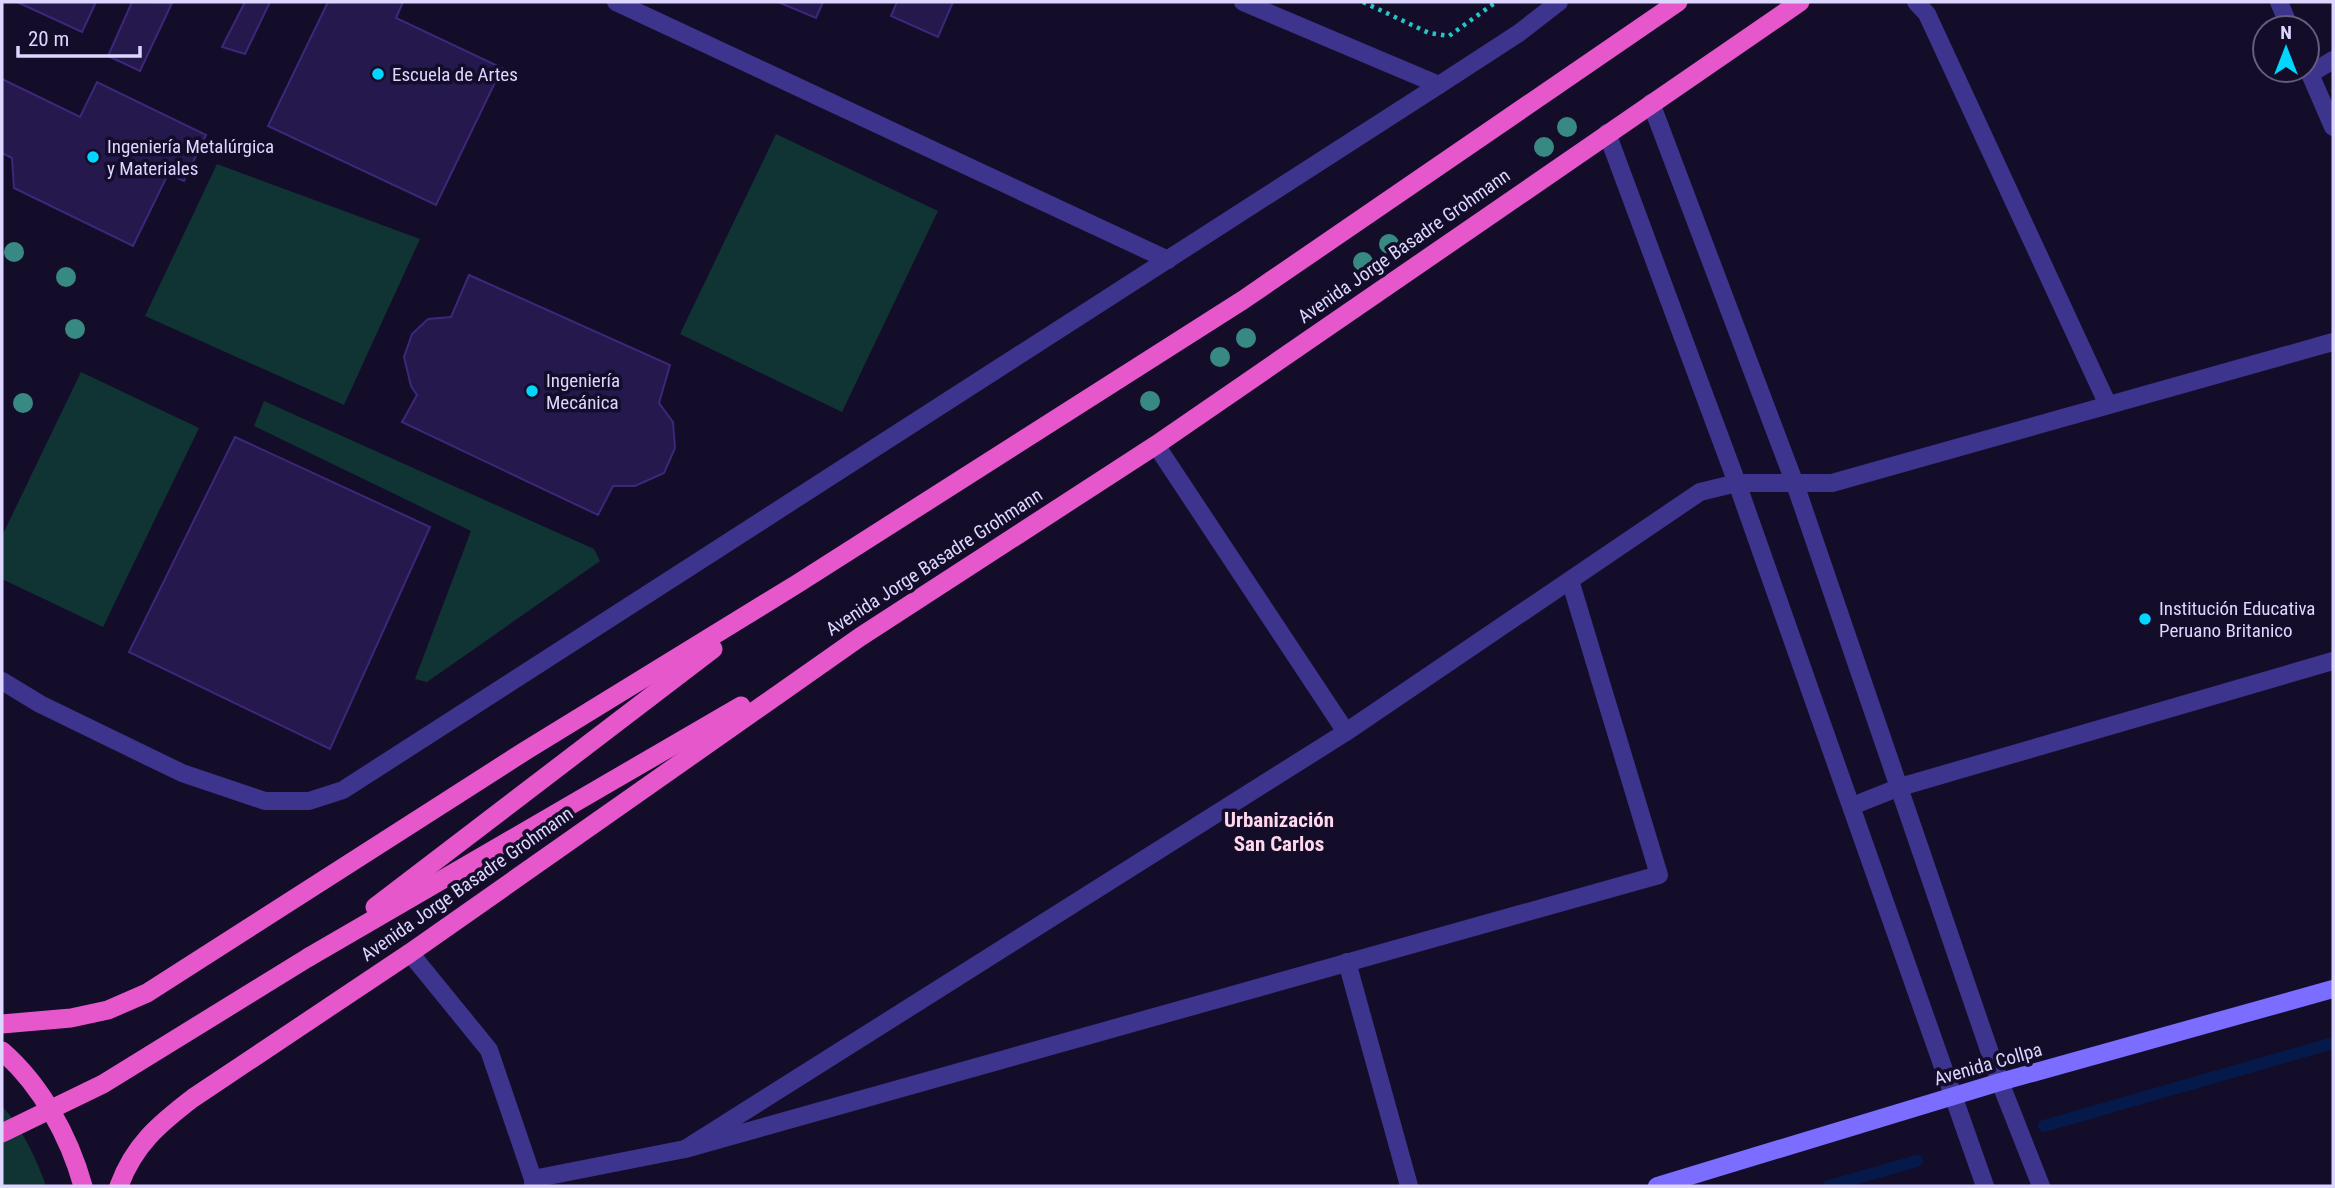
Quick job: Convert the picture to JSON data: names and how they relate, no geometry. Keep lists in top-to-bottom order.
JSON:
{
  "streets": {
    "highway": ["Avenida Jorge Basadre Grohmann"],
    "main road": ["Avenida Collpa"]
  },
  "districts": ["Urbanización San Carlos"],
  "places": [
    "Escuela de Artes",
    "Ingeniería Metalúrgica y Materiales",
    "Ingeniería Mecánica",
    "Institución Educativa Peruano Britanico"
  ],
  "scale_bar": "20 m",
  "north": "top"
}
